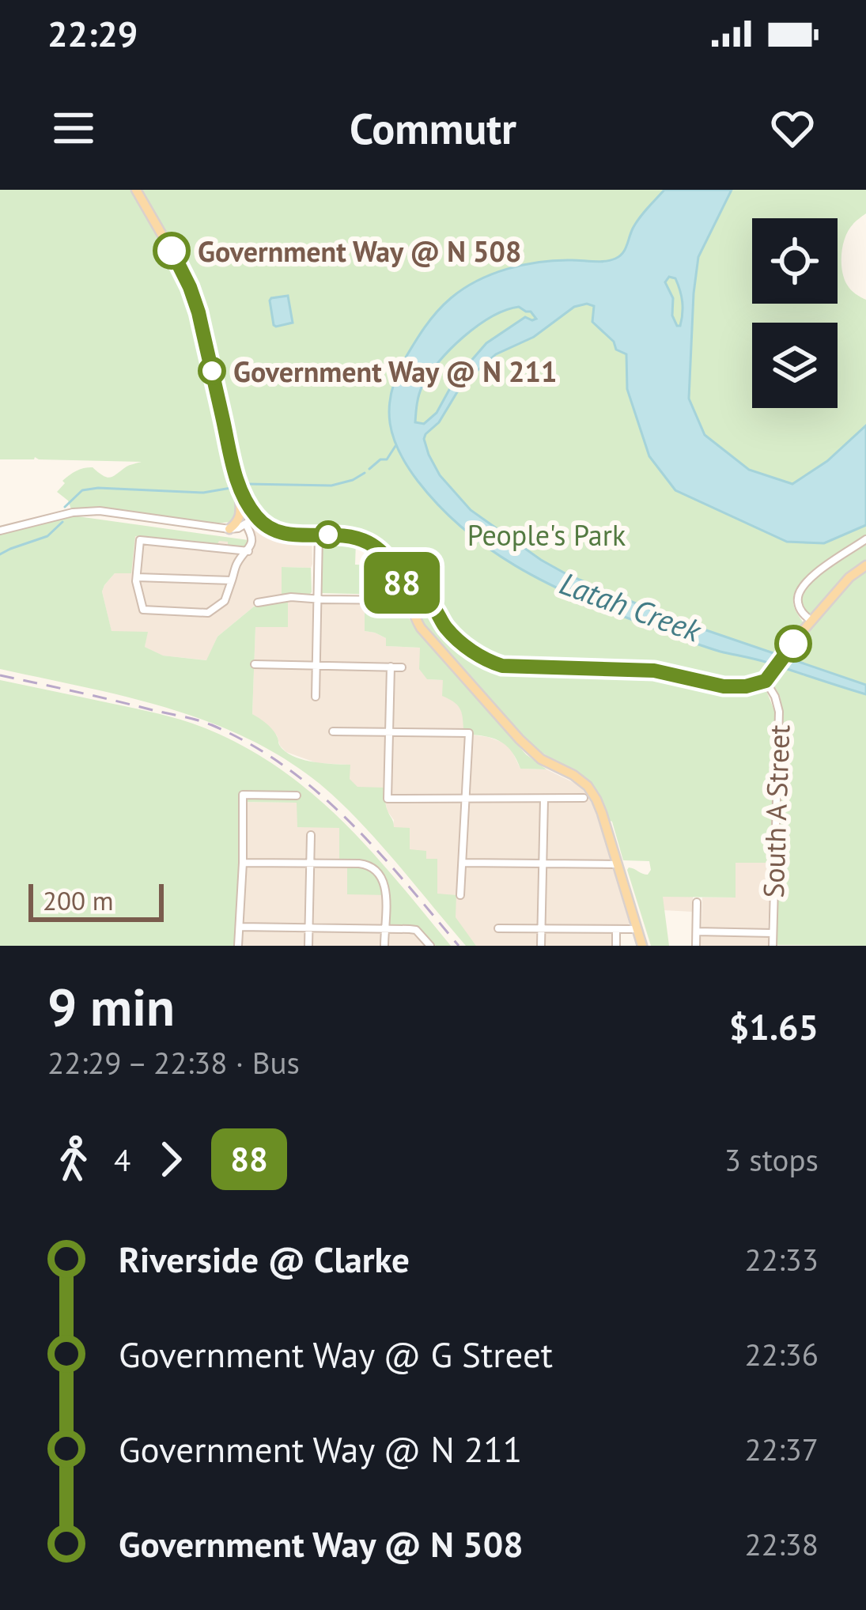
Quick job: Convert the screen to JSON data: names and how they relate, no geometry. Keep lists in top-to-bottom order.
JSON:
{
  "streets": {
    "street": ["South A Street"]
  },
  "water": ["Latah Creek"],
  "parks": ["People's Park"],
  "places": ["Government Way @ N 508", "Government Way @ N 211"],
  "lines": ["bus line 88"],
  "scale_bar": "200 m",
  "page": {
    "status": "22:29",
    "header": "Commutr",
    "on_map": "88",
    "scale": "200 m",
    "heading": ["9 min", "22:29 – 22:38 · Bus", "$1.65"],
    "legs": ["4", "88", "3 stops"],
    "list": [
      {
        "name": "Riverside @ Clarke",
        "value": "22:33"
      },
      {
        "name": "Government Way @ G Street",
        "value": "22:36"
      },
      {
        "name": "Government Way @ N 211",
        "value": "22:37"
      },
      {
        "name": "Government Way @ N 508",
        "value": "22:38"
      }
    ]
  }
}
